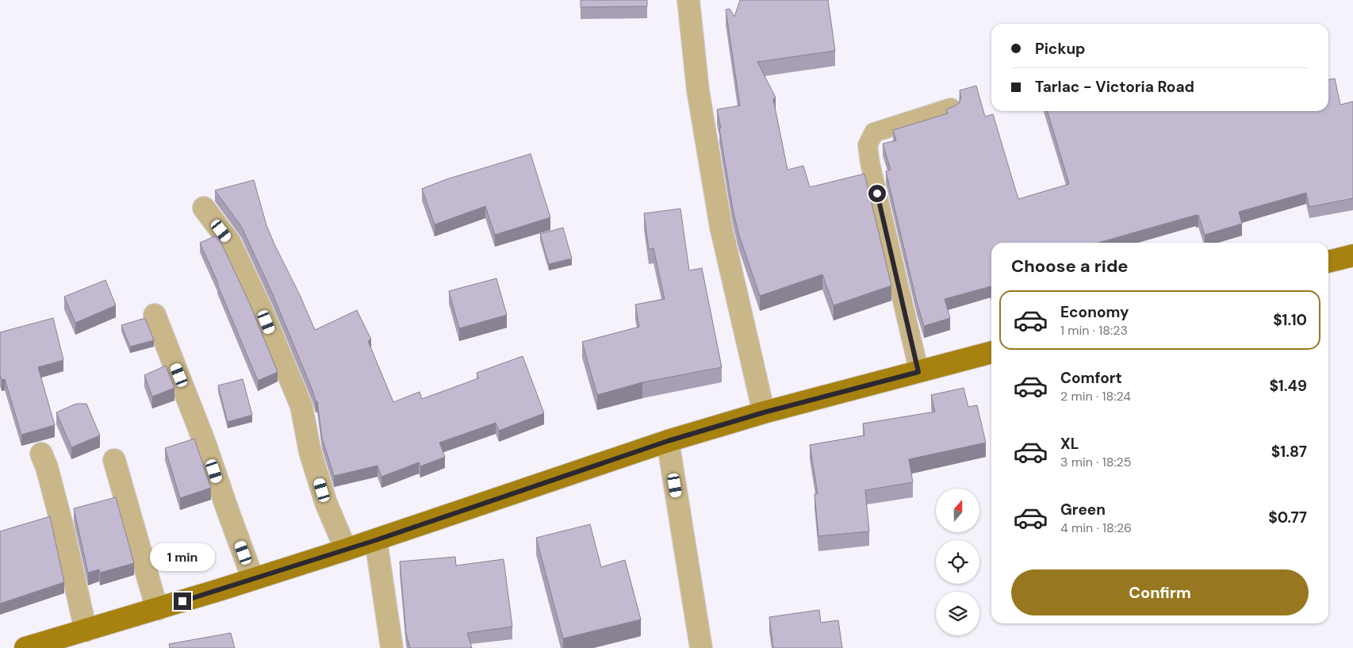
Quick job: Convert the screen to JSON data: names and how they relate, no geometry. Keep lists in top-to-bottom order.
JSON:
{
  "north": "top",
  "page": {
    "banner": ["Pickup", "Tarlac - Victoria Road"],
    "heading": "Choose a ride",
    "list": [
      {
        "name": "Economy",
        "note": "1 min · 18:23",
        "value": "$1.10"
      },
      {
        "name": "Comfort",
        "note": "2 min · 18:24",
        "value": "$1.49"
      },
      {
        "name": "XL",
        "note": "3 min · 18:25",
        "value": "$1.87"
      },
      {
        "name": "Green",
        "note": "4 min · 18:26",
        "value": "$0.77"
      }
    ],
    "bubble": "1 min",
    "buttons": "Confirm"
  }
}
